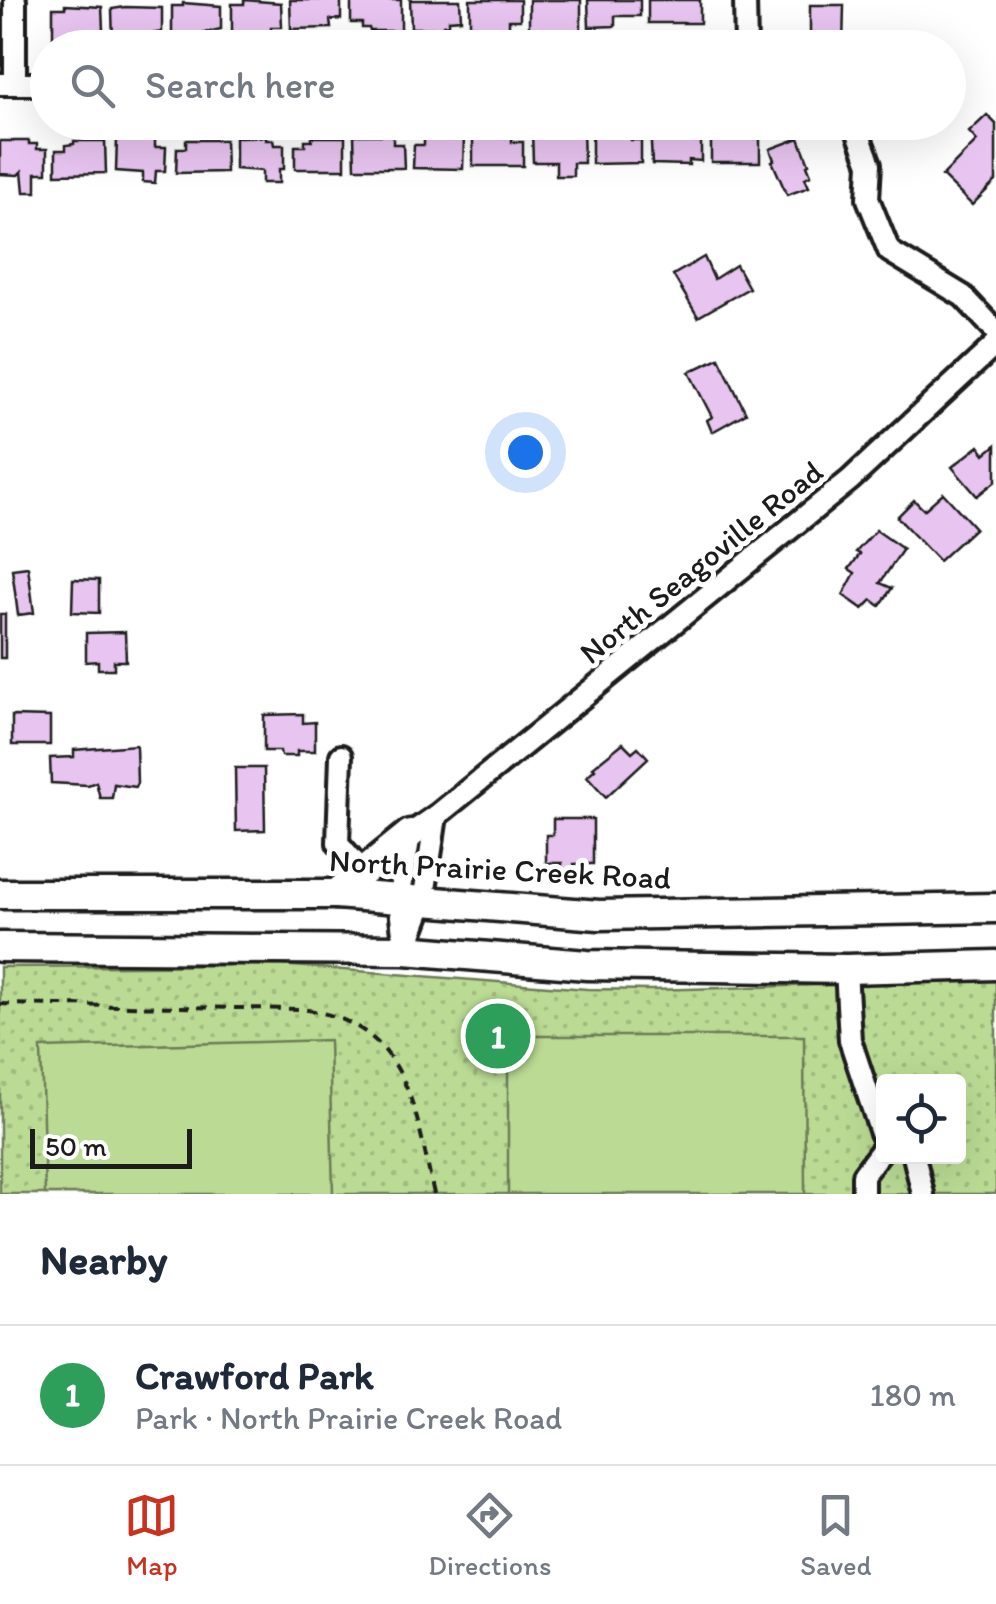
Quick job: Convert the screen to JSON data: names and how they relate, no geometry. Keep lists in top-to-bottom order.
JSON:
{
  "streets": {
    "main road": ["North Prairie Creek Road"],
    "street": ["North Seagoville Road"]
  },
  "scale_bar": "50 m",
  "page": {
    "search": "Search here",
    "pins": "1",
    "scale": "50 m",
    "heading": "Nearby",
    "list": [
      {
        "mark": "1",
        "name": "Crawford Park",
        "note": "Park · North Prairie Creek Road",
        "value": "180 m"
      }
    ],
    "nav": ["Map", "Directions", "Saved"]
  }
}
